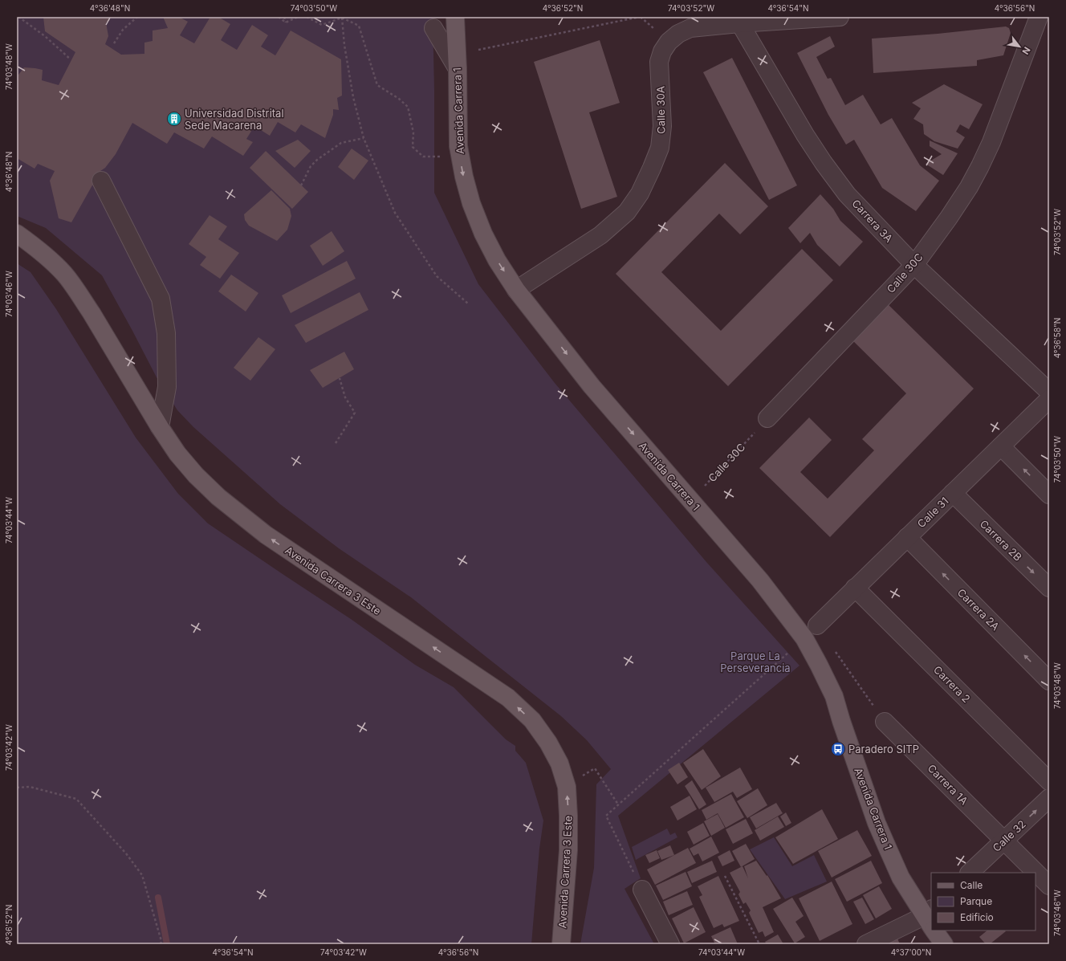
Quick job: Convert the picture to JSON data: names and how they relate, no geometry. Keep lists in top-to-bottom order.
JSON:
{
  "streets": {
    "main road": ["Avenida Carrera 1", "Avenida Carrera 3 Este"],
    "street": [
      "Calle 30A",
      "Carrera 3A",
      "Calle 30C",
      "Calle 31",
      "Carrera 2B",
      "Carrera 2A",
      "Carrera 2",
      "Carrera 1A",
      "Calle 32"
    ]
  },
  "crossings": [
    ["Calle 30A", "Avenida Carrera 1"],
    ["Calle 30A", "Carrera 3A"],
    ["Carrera 3A", "Calle 30C"],
    ["Calle 31", "Carrera 2B"],
    ["Calle 31", "Carrera 2A"],
    ["Calle 31", "Carrera 2"],
    ["Carrera 1A", "Calle 32"]
  ],
  "one_way": ["Avenida Carrera 1", "Avenida Carrera 3 Este", "Calle 32"],
  "parks": ["Parque La Perseverancia"],
  "places": {
    "building": ["Universidad Distrital Sede Macarena"],
    "bus stop": ["Paradero SITP"]
  },
  "legend": ["Calle", "Parque", "Edificio"],
  "north": "bottom right",
  "coordinates": [
    "4°36'48\"N",
    "74°03'50\"W",
    "4°36'52\"N",
    "74°03'52\"W",
    "4°36'54\"N",
    "4°36'56\"N",
    "74°03'48\"W",
    "74°03'46\"W",
    "4°36'58\"N",
    "74°03'44\"W",
    "74°03'42\"W",
    "4°37'00\"N"
  ]
}
